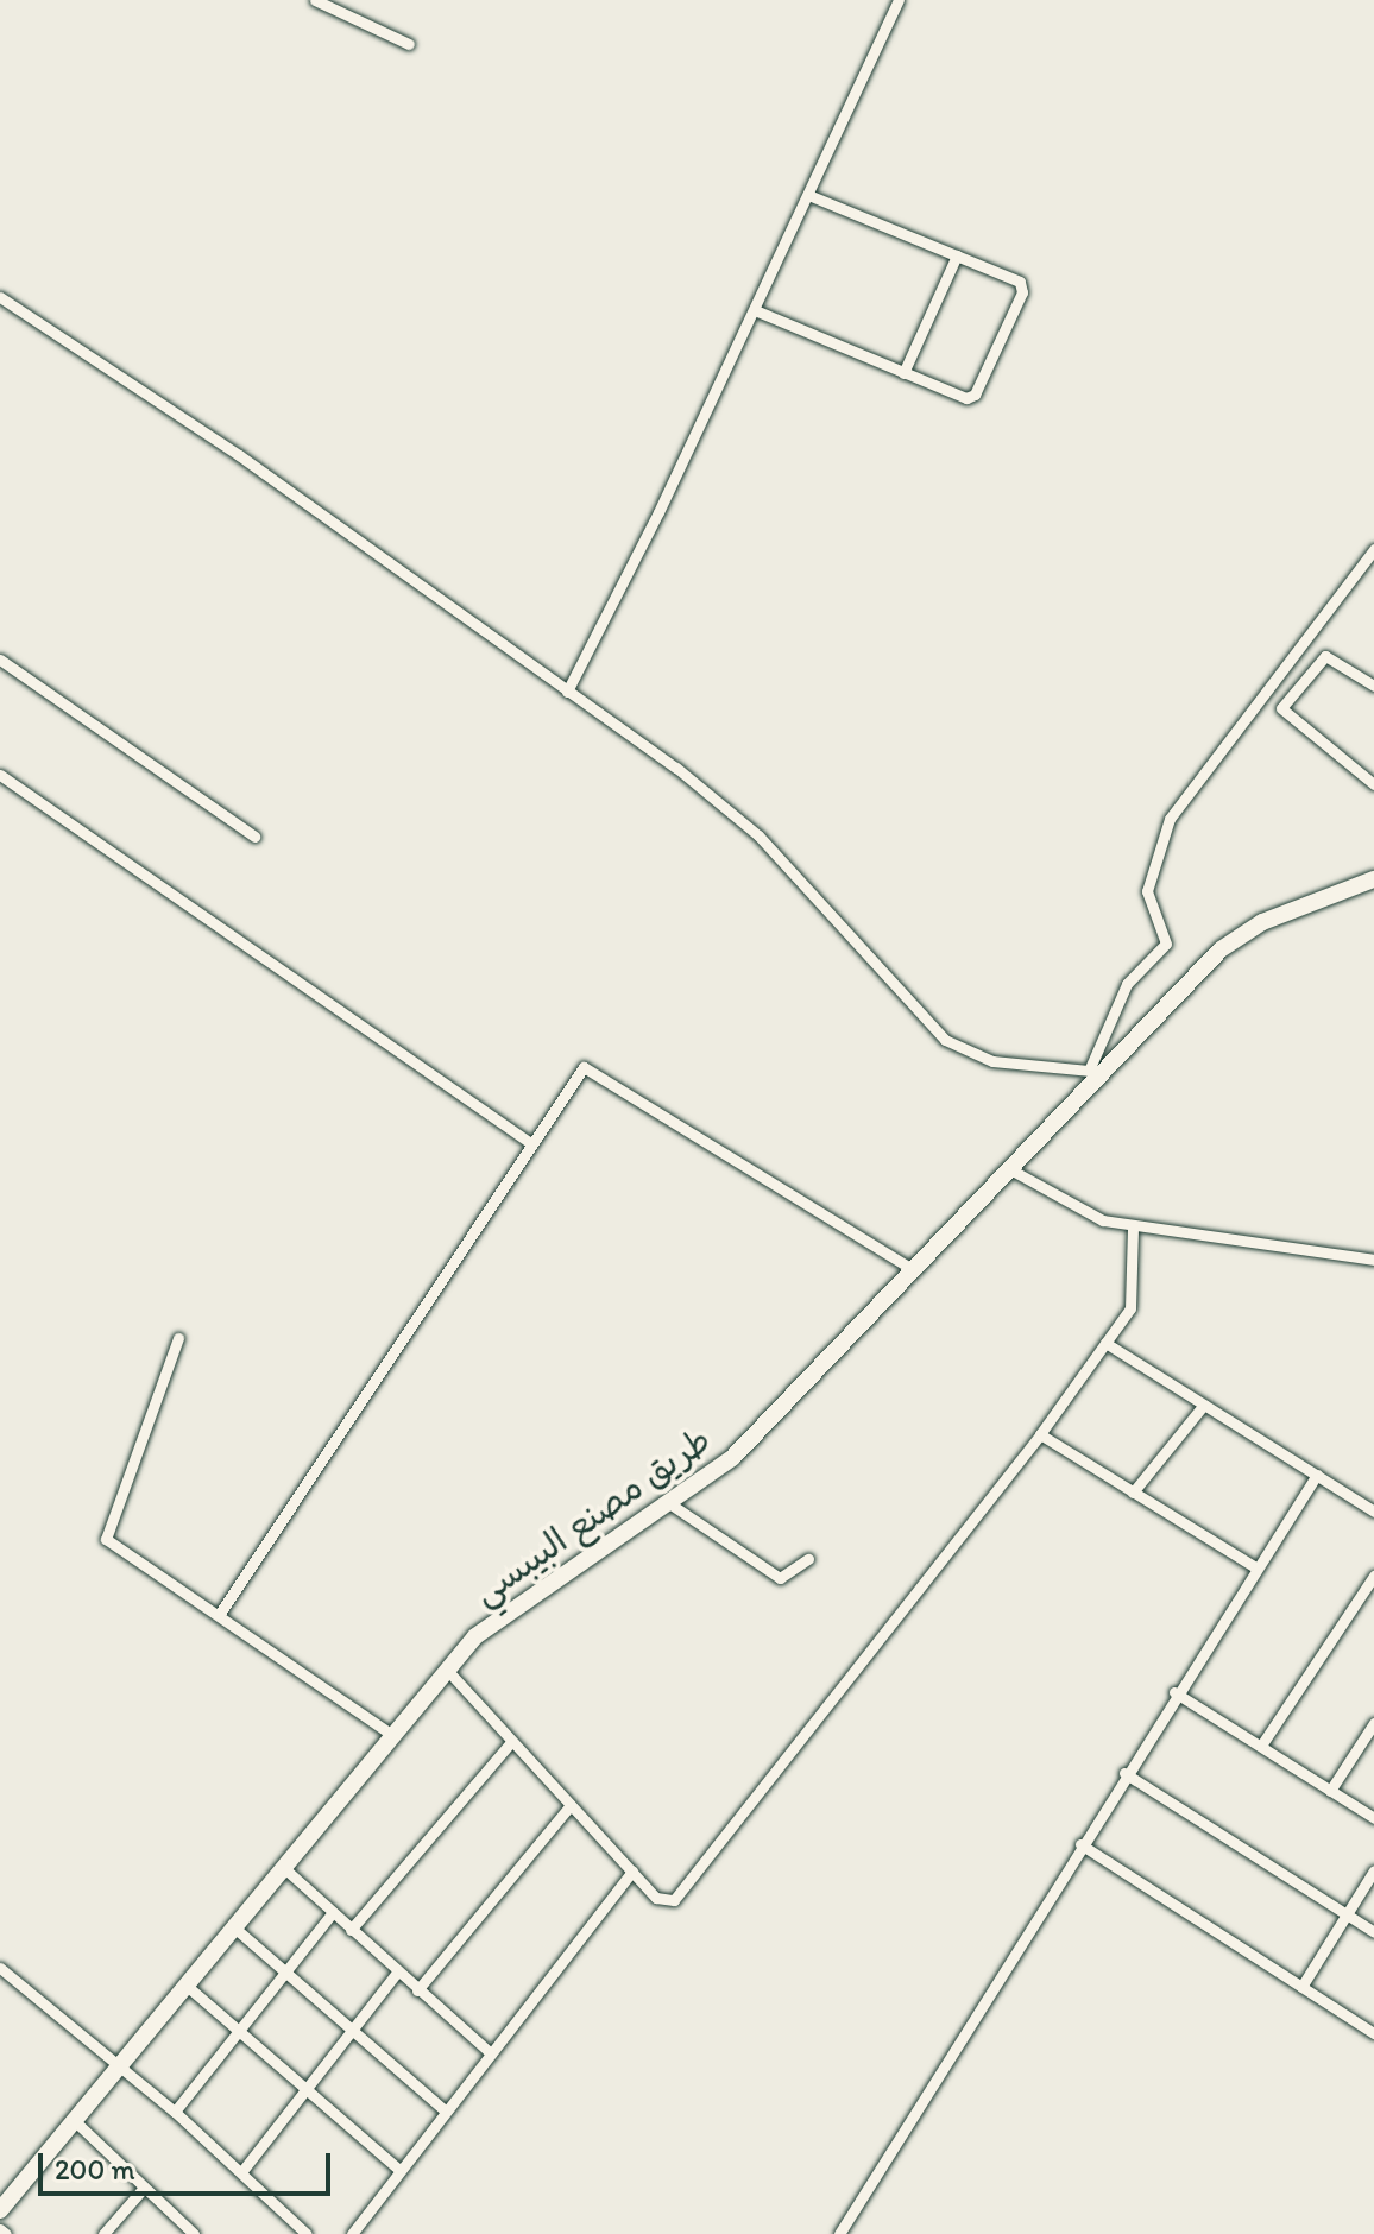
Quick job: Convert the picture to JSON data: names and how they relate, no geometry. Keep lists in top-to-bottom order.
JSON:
{
  "streets": {
    "main road": ["طريق مصنع البيبسي"]
  },
  "scale_bar": "200 m"
}
